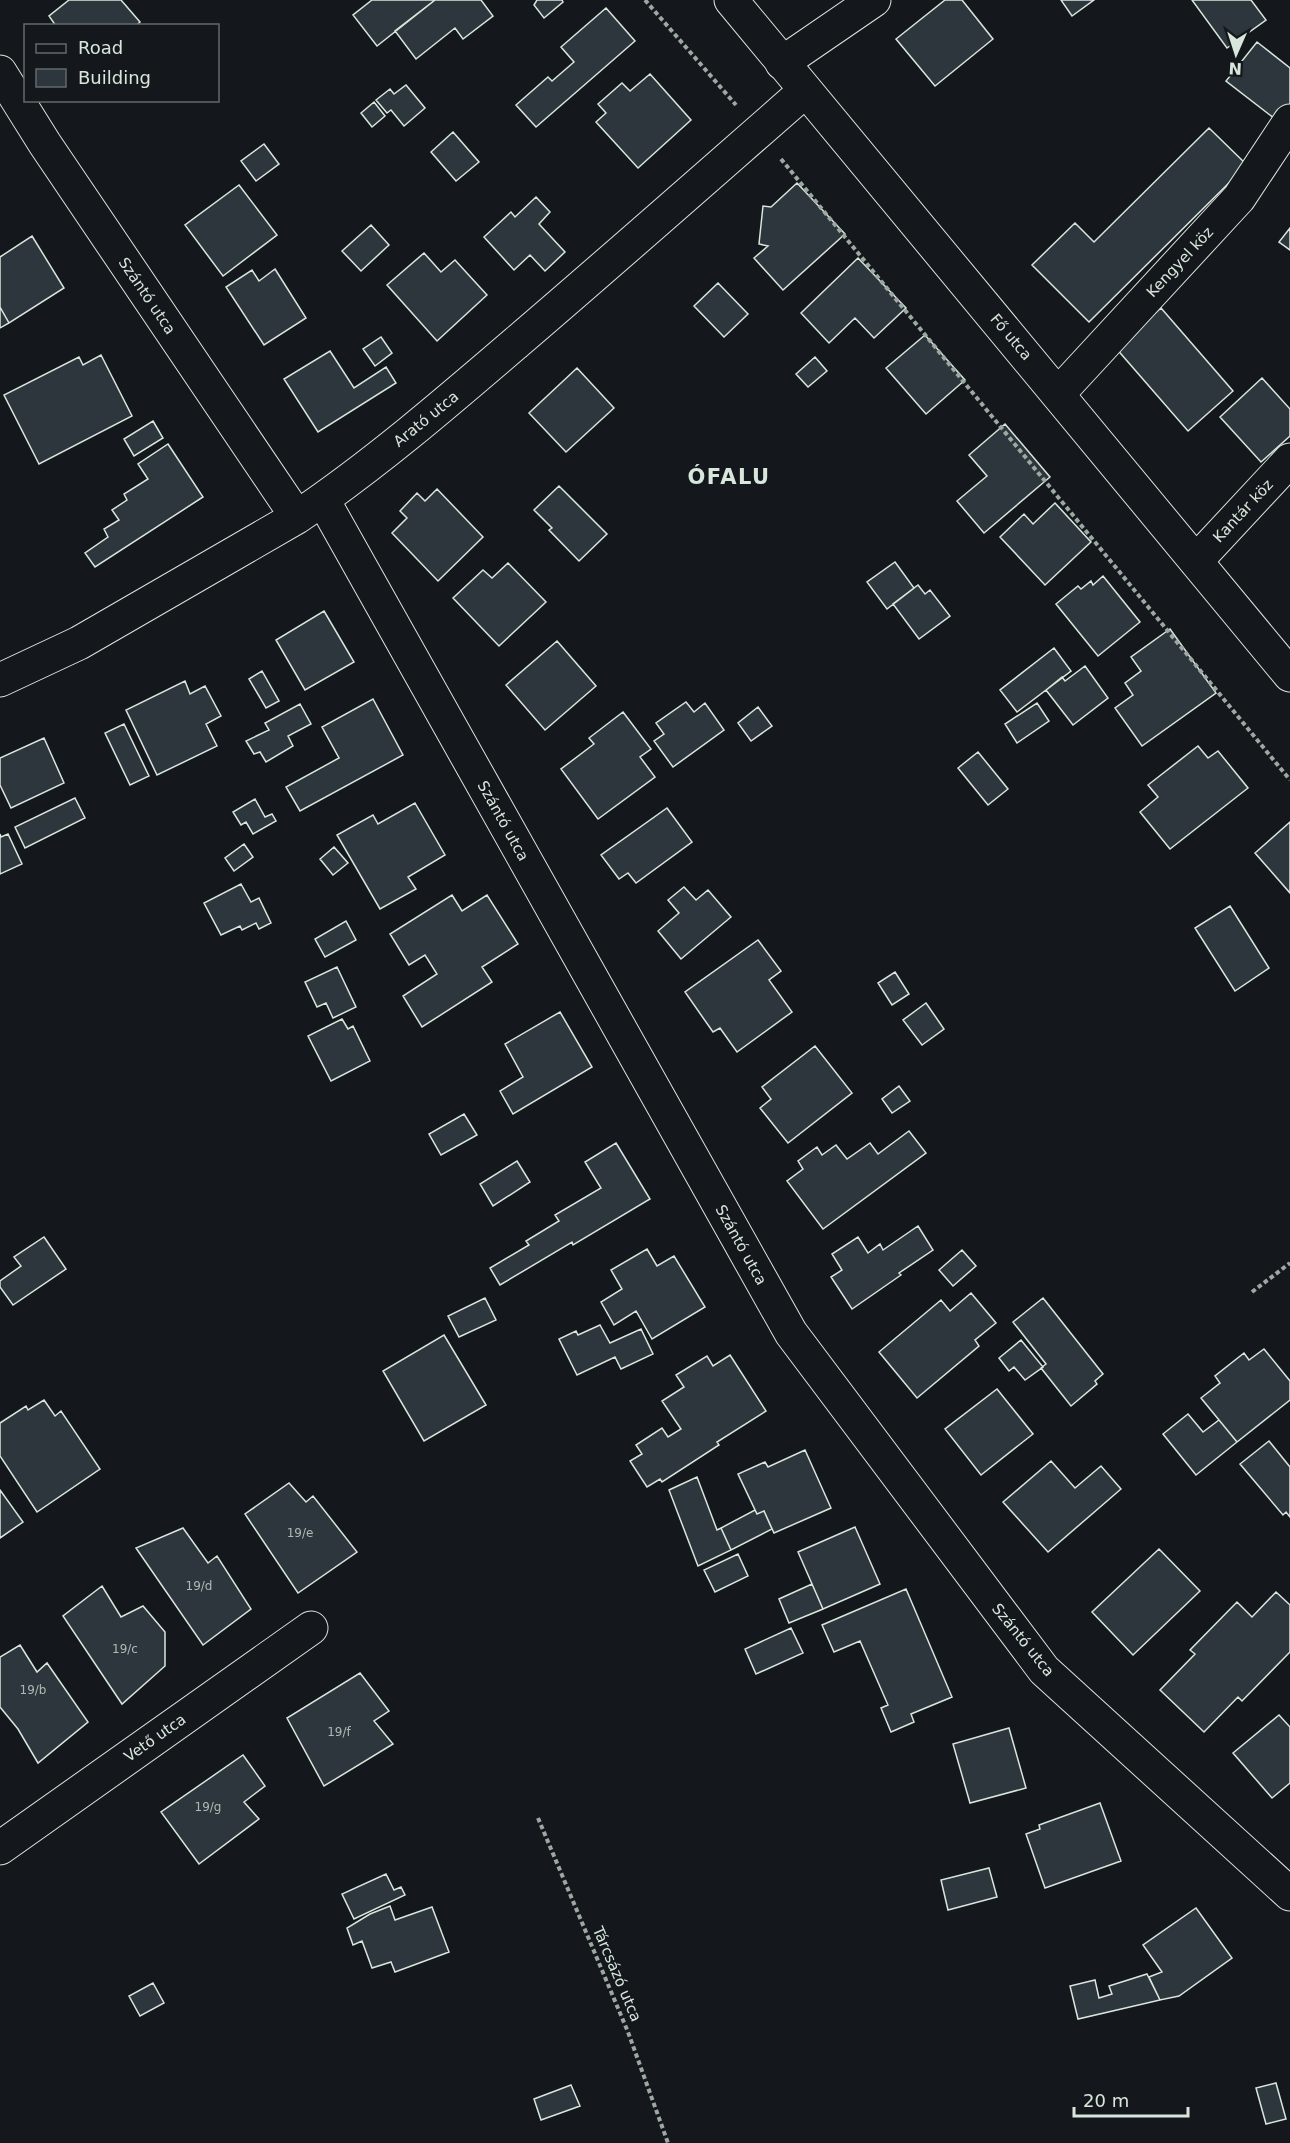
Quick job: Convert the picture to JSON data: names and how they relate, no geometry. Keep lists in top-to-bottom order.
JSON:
{
  "streets": {
    "street": [
      "Kengyel köz",
      "Szántó utca",
      "Fő utca",
      "Arató utca",
      "Kantár köz",
      "Vető utca"
    ],
    "path": ["Tárcsázó utca"]
  },
  "crossings": [
    ["Kengyel köz", "Fő utca"],
    ["Szántó utca", "Arató utca"],
    ["Fő utca", "Arató utca"],
    ["Fő utca", "Kantár köz"]
  ],
  "districts": ["ÓFALU"],
  "house_numbers": [
    "19/e",
    "19/d",
    "19/c",
    "19/b",
    "19/f",
    "19/g"
  ],
  "legend": ["Road", "Building"],
  "scale_bar": "20 m",
  "north": "bottom"
}
